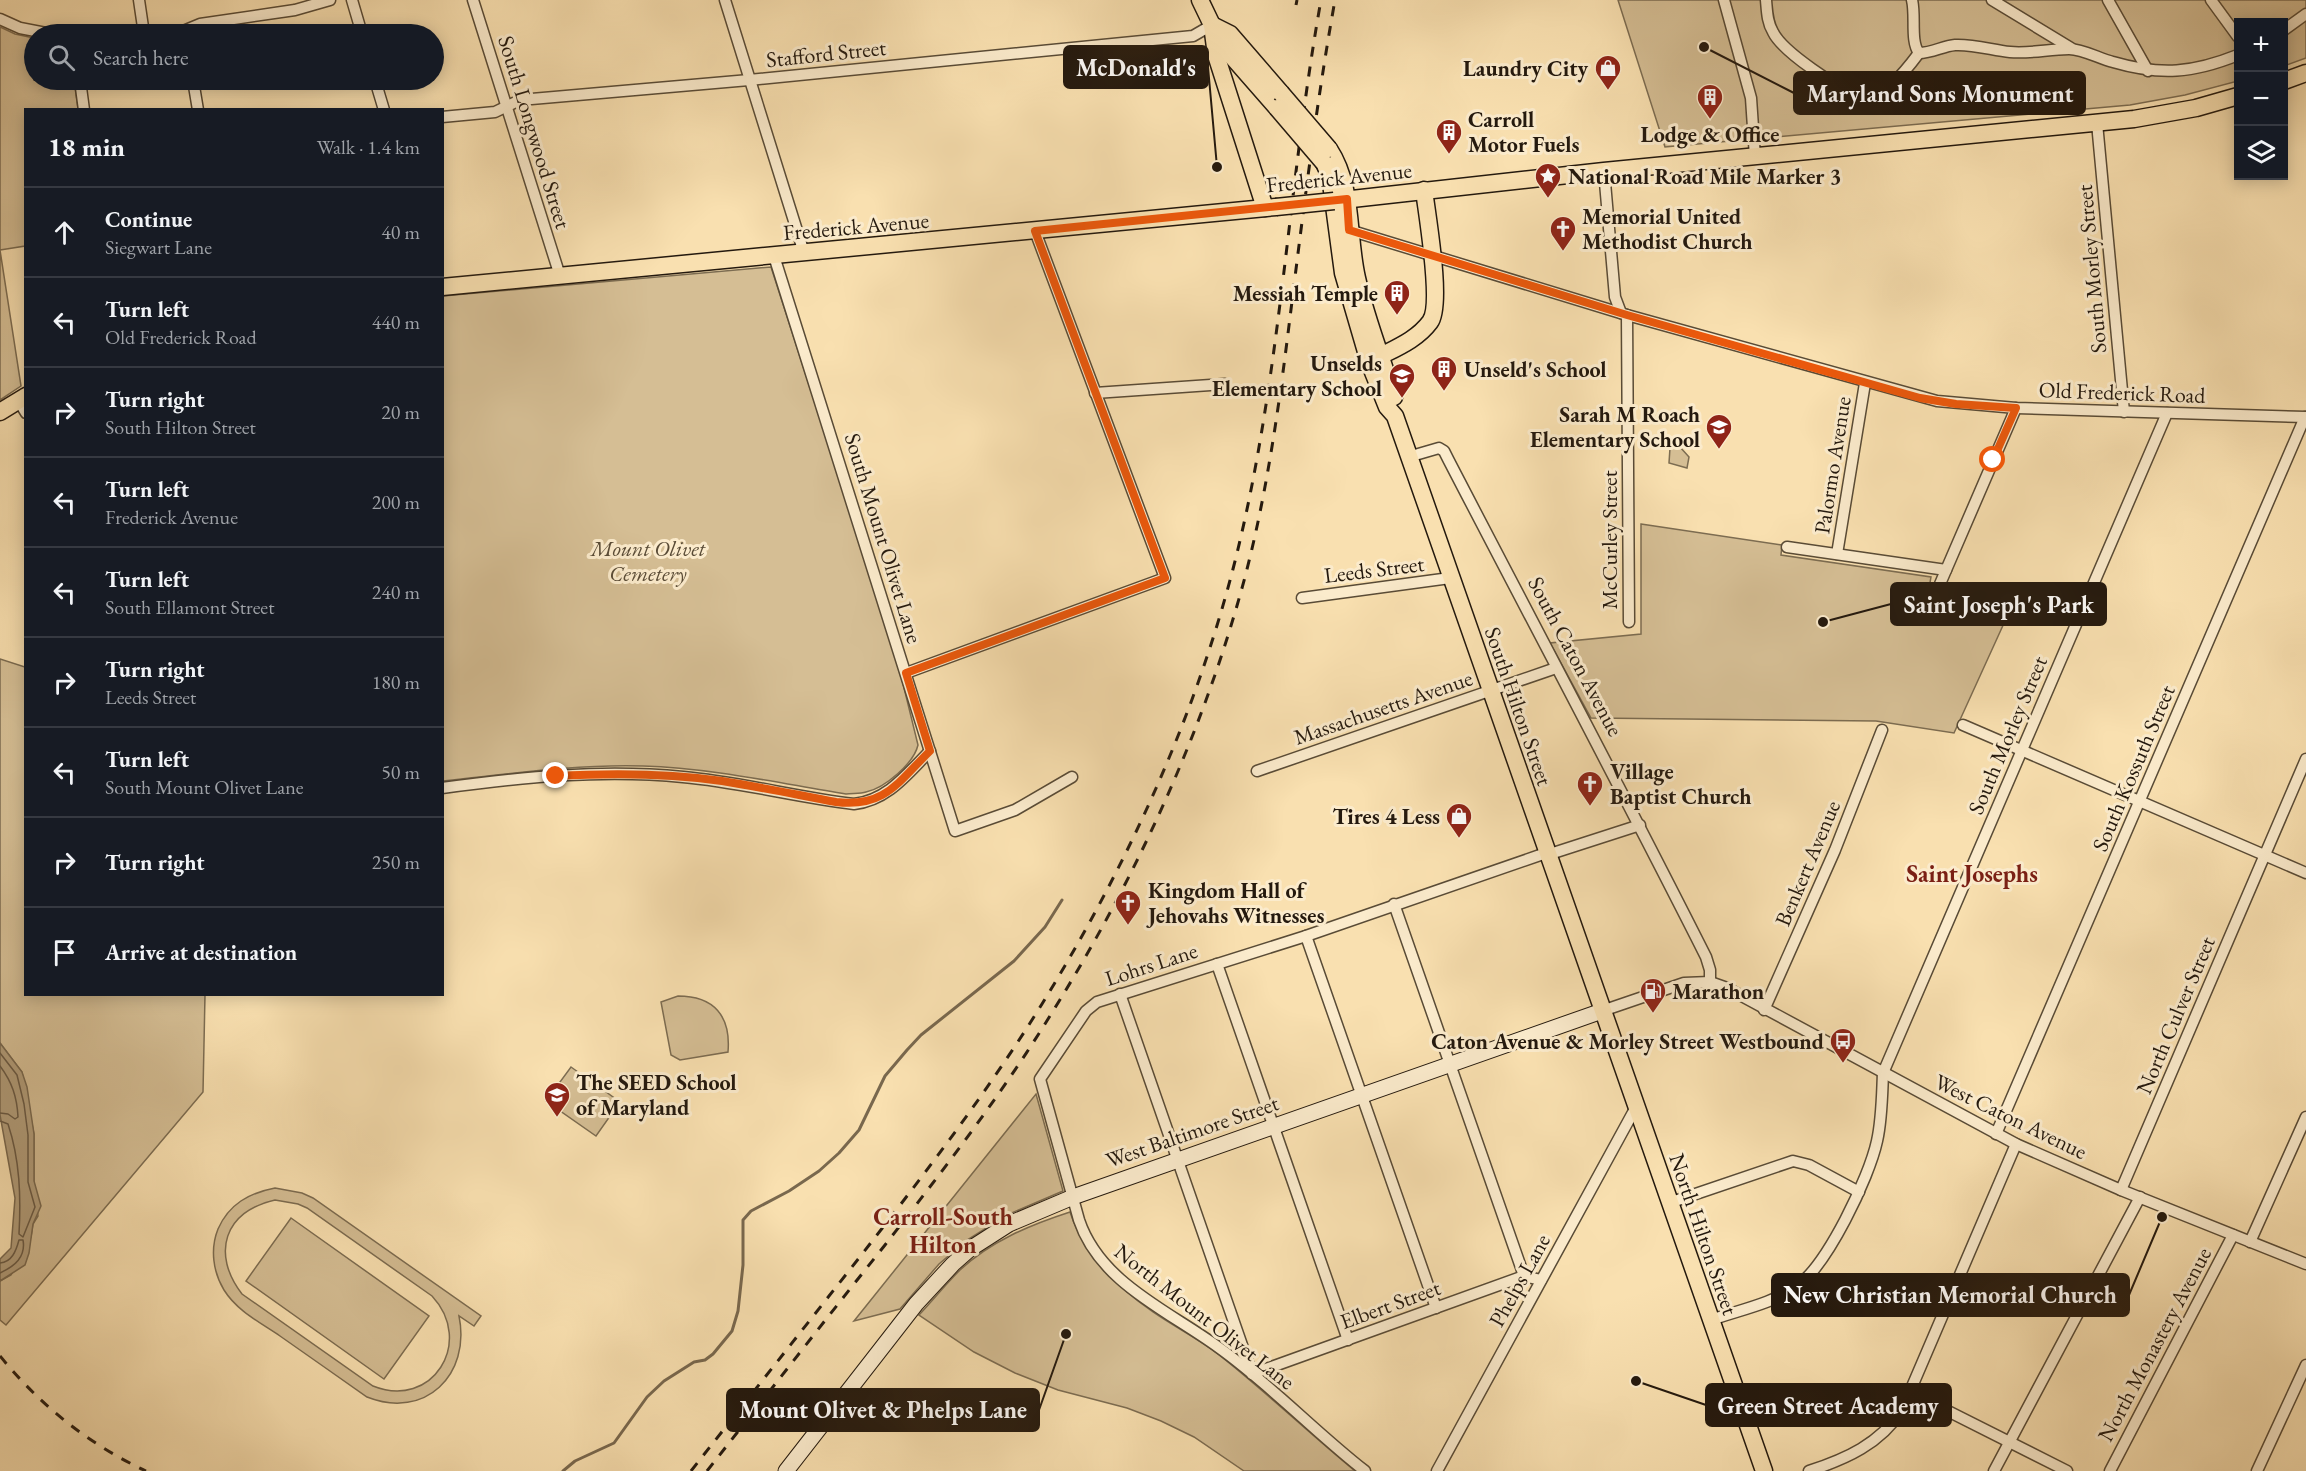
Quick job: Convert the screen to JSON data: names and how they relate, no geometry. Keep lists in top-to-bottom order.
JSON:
{
  "streets": {
    "main road": [
      "Frederick Avenue",
      "South Hilton Street",
      "West Baltimore Street",
      "North Hilton Street"
    ],
    "street": [
      "Stafford Street",
      "South Longwood Street",
      "South Morley Street",
      "Old Frederick Road",
      "Palormo Avenue",
      "South Mount Olivet Lane",
      "McCurley Street",
      "Leeds Street",
      "South Caton Avenue",
      "Massachusetts Avenue",
      "South Kossuth Street",
      "Benkert Avenue",
      "Lohrs Lane",
      "North Culver Street",
      "West Caton Avenue",
      "Phelps Lane",
      "Elbert Street",
      "North Mount Olivet Lane",
      "North Monastery Avenue"
    ]
  },
  "crossings": [
    ["Stafford Street", "South Longwood Street"],
    ["Stafford Street", "South Hilton Street"],
    ["South Longwood Street", "Frederick Avenue"],
    ["Frederick Avenue", "South Morley Street"],
    ["Frederick Avenue", "South Mount Olivet Lane"],
    ["Frederick Avenue", "McCurley Street"],
    ["Frederick Avenue", "South Hilton Street"],
    ["South Morley Street", "Old Frederick Road"],
    ["South Morley Street", "West Caton Avenue"],
    ["South Morley Street", "North Hilton Street"],
    ["Old Frederick Road", "Palormo Avenue"],
    ["Old Frederick Road", "McCurley Street"],
    ["Old Frederick Road", "South Hilton Street"],
    ["Old Frederick Road", "South Kossuth Street"],
    ["Leeds Street", "South Hilton Street"],
    ["South Caton Avenue", "South Hilton Street"],
    ["South Caton Avenue", "Massachusetts Avenue"],
    ["South Caton Avenue", "Lohrs Lane"],
    ["South Caton Avenue", "West Caton Avenue"],
    ["South Caton Avenue", "West Baltimore Street"],
    ["South Hilton Street", "Massachusetts Avenue"],
    ["South Hilton Street", "Lohrs Lane"],
    ["South Hilton Street", "West Baltimore Street"],
    ["South Hilton Street", "North Hilton Street"],
    ["South Kossuth Street", "West Caton Avenue"],
    ["Benkert Avenue", "West Caton Avenue"],
    ["Lohrs Lane", "West Baltimore Street"],
    ["Lohrs Lane", "North Mount Olivet Lane"],
    ["North Culver Street", "West Caton Avenue"],
    ["West Caton Avenue", "West Baltimore Street"],
    ["West Caton Avenue", "North Monastery Avenue"],
    ["West Baltimore Street", "North Hilton Street"],
    ["West Baltimore Street", "North Mount Olivet Lane"],
    ["North Hilton Street", "Phelps Lane"],
    ["Elbert Street", "North Mount Olivet Lane"]
  ],
  "districts": ["Saint Josephs", "Carroll-South Hilton"],
  "parks": ["Mount Olivet Cemetery"],
  "places": {
    "other": [
      "Maryland Sons Monument",
      "McDonald's",
      "Saint Joseph's Park",
      "New Christian Memorial Church",
      "Mount Olivet & Phelps Lane",
      "Green Street Academy"
    ],
    "shop": ["Laundry City", "Tires 4 Less"],
    "building": [
      "Lodge & Office",
      "Carroll Motor Fuels",
      "Messiah Temple",
      "Unseld's School"
    ],
    "place": ["National Road Mile Marker 3"],
    "church": ["Memorial United Methodist Church", "Village Baptist Church", "Kingdom Hall of Jehovahs Witnesses"],
    "school or university": ["Unselds Elementary School", "Sarah M Roach Elementary School", "The SEED School of Maryland"],
    "fuel station": ["Marathon"],
    "bus stop": ["Caton Avenue & Morley Street Westbound"]
  },
  "page": {
    "map_buttons": ["+", "−"],
    "search": "Search here",
    "heading": ["18 min", "Walk · 1.4 km"],
    "list": [
      ["Continue", "Siegwart Lane", "40 m"],
      ["Turn left", "Old Frederick Road", "440 m"],
      ["Turn right", "South Hilton Street", "20 m"],
      ["Turn left", "Frederick Avenue", "200 m"],
      ["Turn left", "South Ellamont Street", "240 m"],
      ["Turn right", "Leeds Street", "180 m"],
      ["Turn left", "South Mount Olivet Lane", "50 m"],
      ["Turn right", "250 m"],
      "Arrive at destination"
    ]
  }
}
